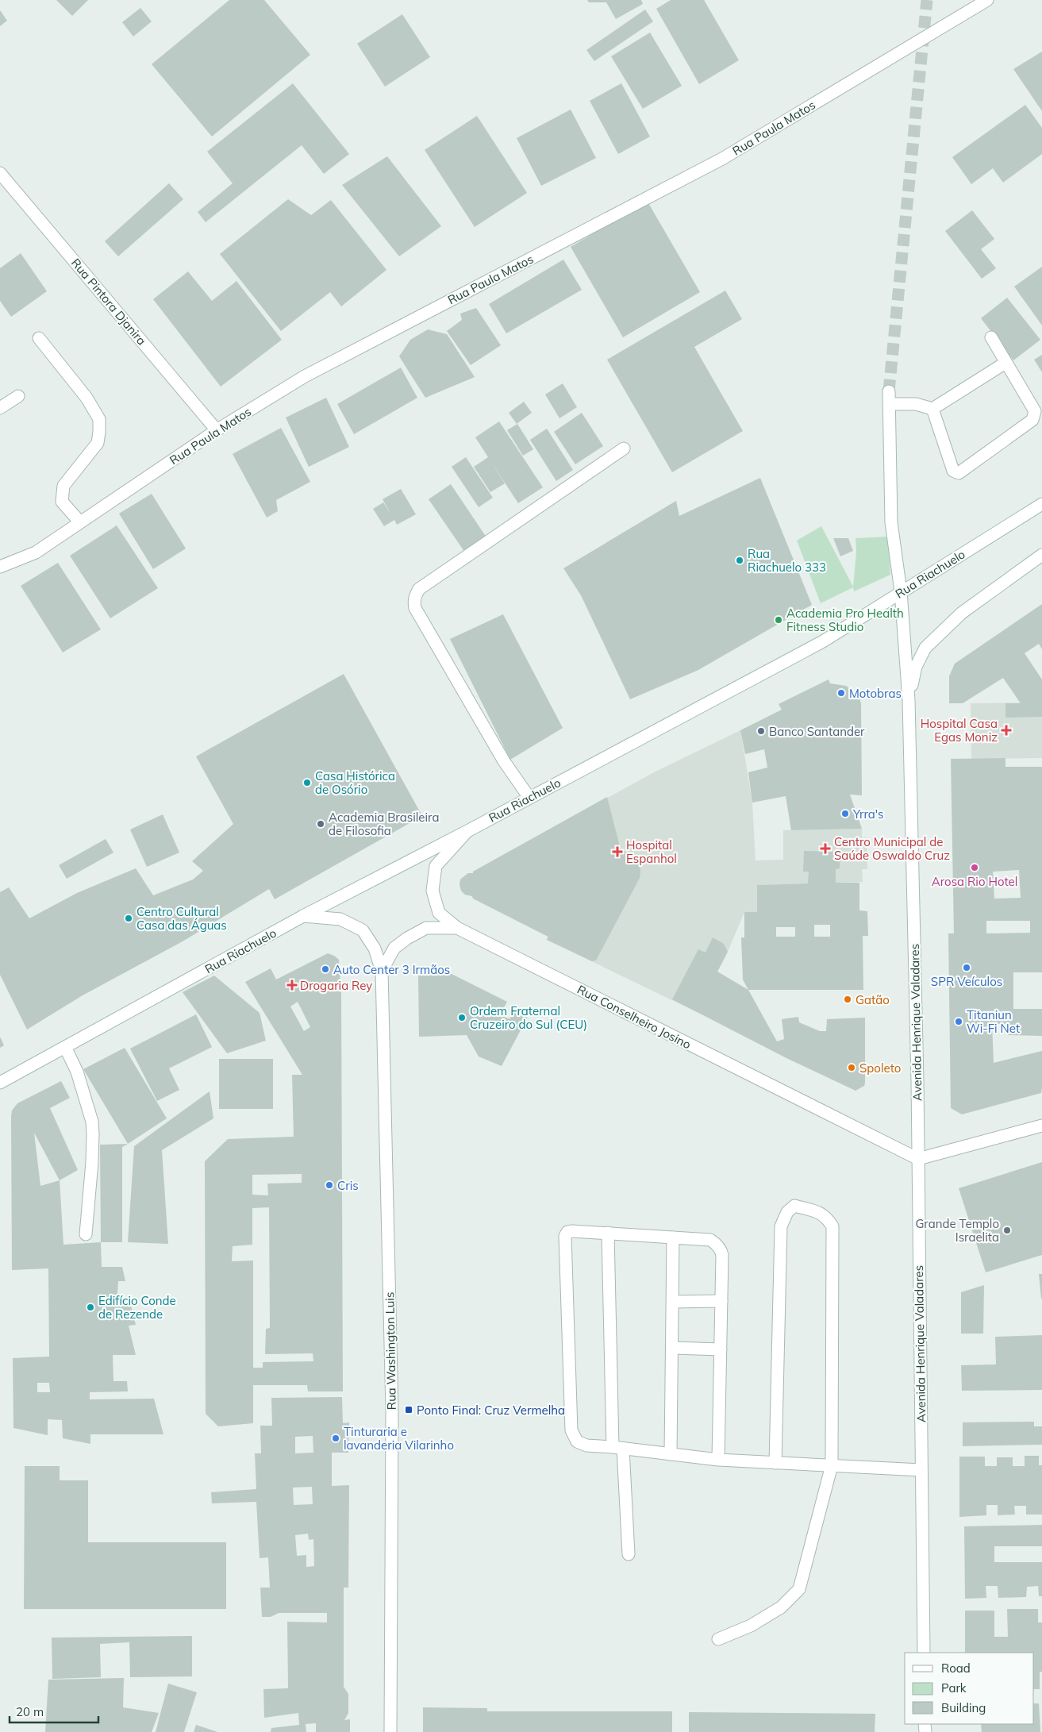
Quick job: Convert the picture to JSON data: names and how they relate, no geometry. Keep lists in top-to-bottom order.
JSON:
{
  "streets": {
    "street": [
      "Rua Paula Matos",
      "Rua Pintora Djanira",
      "Rua Riachuelo",
      "Rua Conselheiro Josino",
      "Avenida Henrique Valadares",
      "Rua Washington Luis"
    ]
  },
  "crossings": [
    ["Rua Paula Matos", "Rua Pintora Djanira"],
    ["Rua Riachuelo", "Rua Conselheiro Josino"],
    ["Rua Riachuelo", "Avenida Henrique Valadares"],
    ["Rua Riachuelo", "Rua Washington Luis"],
    ["Rua Conselheiro Josino", "Avenida Henrique Valadares"]
  ],
  "places": {
    "other": [
      "Rua Riachuelo 333",
      "Academia Pro Health Fitness Studio",
      "Motobras",
      "Banco Santander",
      "Casa Histórica de Osório",
      "Yrra's",
      "Academia Brasileira de Filosofia",
      "Arosa Rio Hotel",
      "Centro Cultural Casa das Águas",
      "SPR Veículos",
      "Auto Center 3 Irmãos",
      "Gatão",
      "Ordem Fraternal Cruzeiro do Sul (CEU)",
      "Titaniun Wi-Fi Net",
      "Spoleto",
      "Cris",
      "Grande Templo Israelita",
      "Edifício Conde de Rezende",
      "Tinturaria e lavanderia Vilarinho"
    ],
    "health": [
      "Hospital Casa Egas Moniz",
      "Centro Municipal de Saúde Oswaldo Cruz",
      "Hospital Espanhol",
      "Drogaria Rey"
    ],
    "transit": ["Ponto Final: Cruz Vermelha"]
  },
  "legend": ["Road", "Park", "Building"],
  "scale_bar": "20 m"
}
